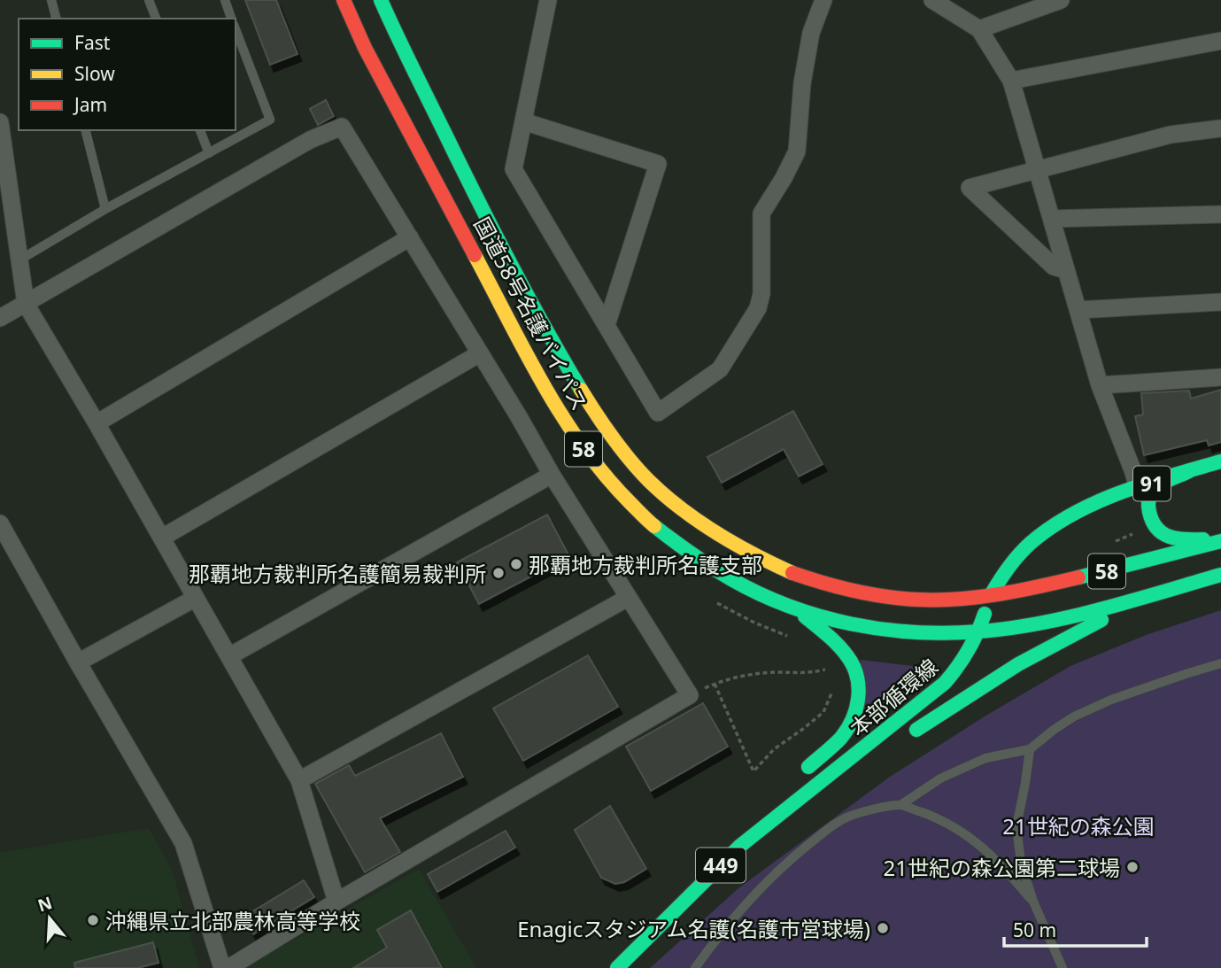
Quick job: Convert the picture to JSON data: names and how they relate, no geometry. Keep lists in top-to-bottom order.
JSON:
{
  "streets": {
    "main road": [
      "国道58号名護バイパス",
      "58",
      "91",
      "本部循環線",
      "449"
    ]
  },
  "crossings": [
    ["国道58号名護バイパス", "本部循環線"]
  ],
  "parks": ["21世紀の森公園"],
  "places": [
    "那覇地方裁判所名護支部",
    "那覇地方裁判所名護簡易裁判所",
    "21世紀の森公園第二球場",
    "沖縄県立北部農林高等学校",
    "Enagicスタジアム名護(名護市営球場)"
  ],
  "legend": ["Fast", "Slow", "Jam"],
  "scale_bar": "50 m",
  "north": "top"
}
